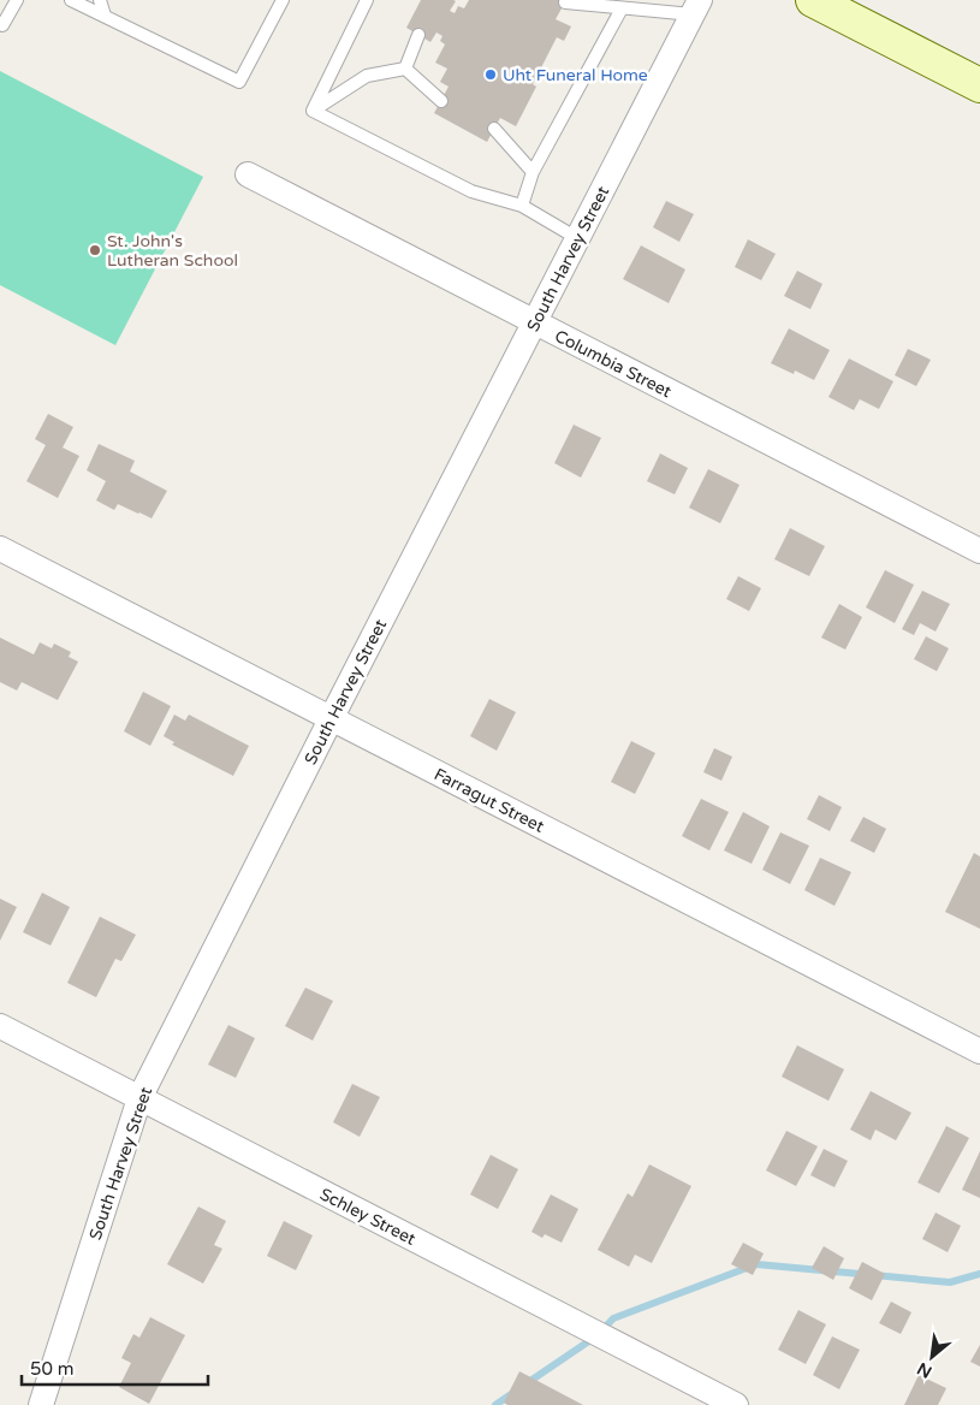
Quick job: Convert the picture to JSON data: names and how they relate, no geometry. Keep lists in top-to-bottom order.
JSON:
{
  "streets": {
    "street": [
      "South Harvey Street",
      "Columbia Street",
      "Farragut Street",
      "Schley Street"
    ]
  },
  "crossings": [
    ["South Harvey Street", "Columbia Street"],
    ["South Harvey Street", "Farragut Street"],
    ["South Harvey Street", "Schley Street"]
  ],
  "places": ["Uht Funeral Home", "St. John's Lutheran School"],
  "scale_bar": "50 m",
  "north": "bottom left"
}
